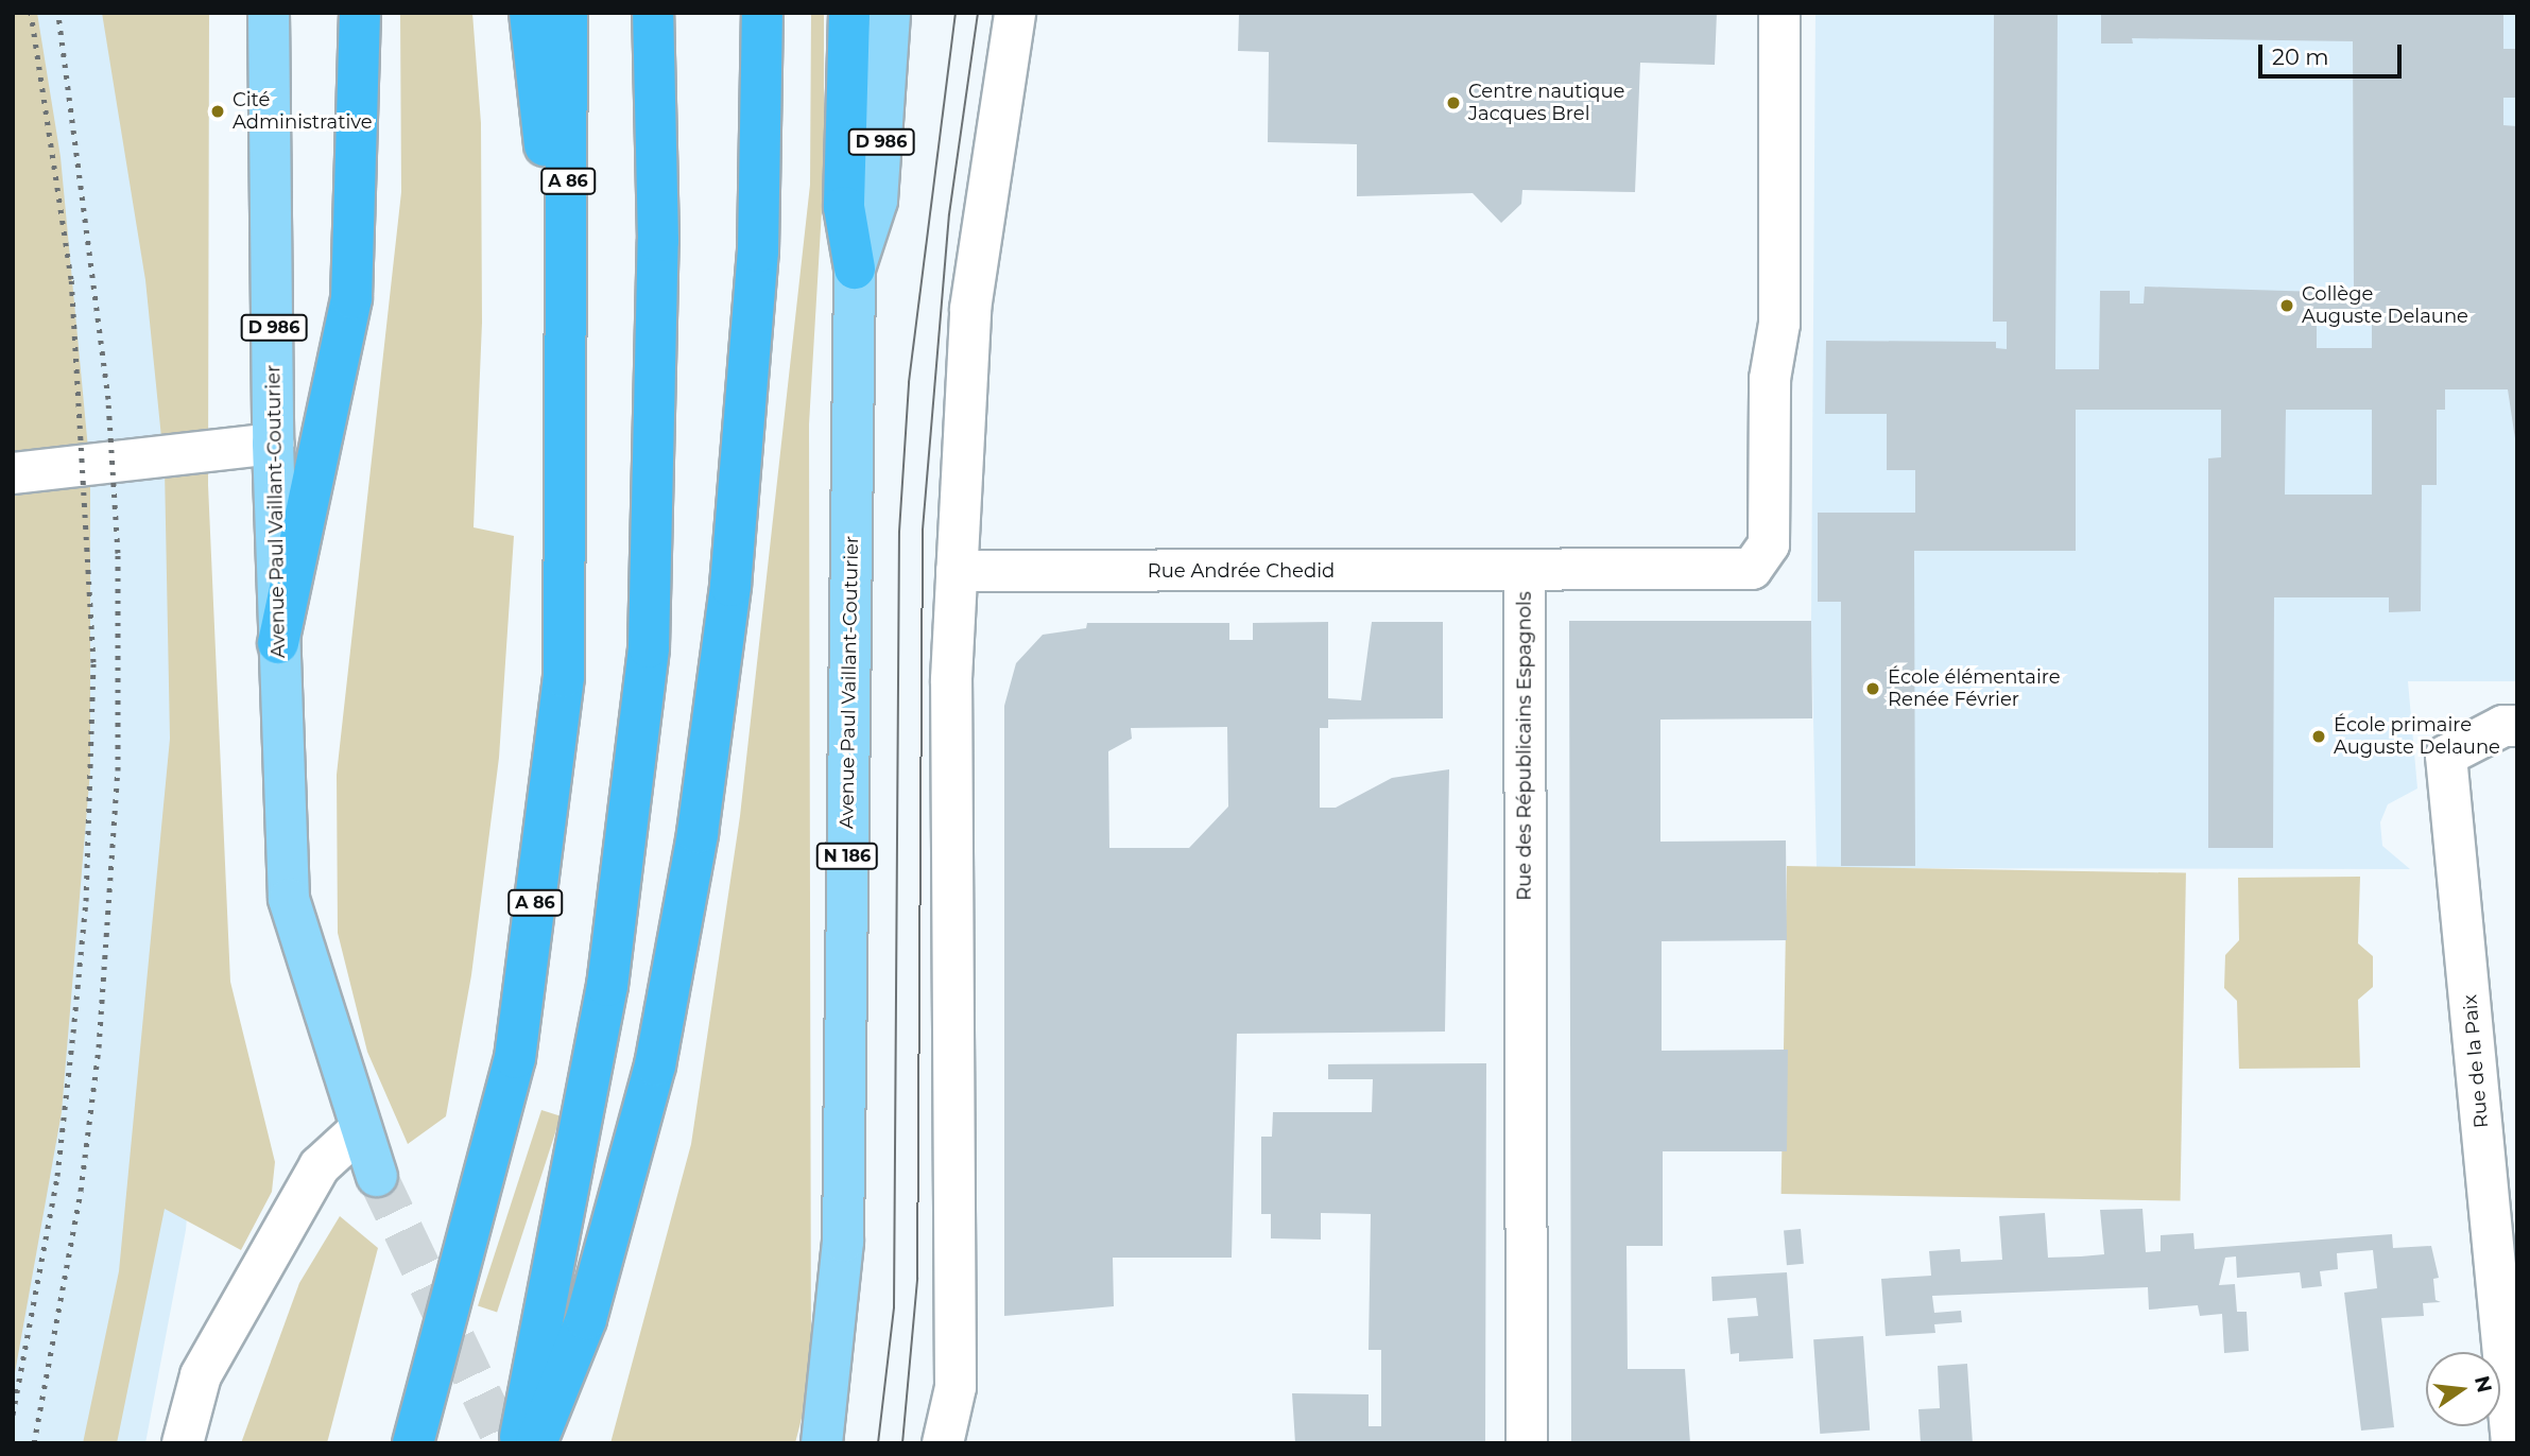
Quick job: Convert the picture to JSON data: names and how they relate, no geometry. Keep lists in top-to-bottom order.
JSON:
{
  "streets": {
    "highway": ["A 86"],
    "main road": ["D 986", "Avenue Paul Vaillant-Couturier", "N 186"],
    "street": ["Rue Andrée Chedid", "Rue des Républicains Espagnols", "Rue de la Paix"]
  },
  "crossings": [
    ["Rue Andrée Chedid", "Rue des Républicains Espagnols"]
  ],
  "places": [
    "Centre nautique Jacques Brel",
    "Cité Administrative",
    "Collège Auguste Delaune",
    "École élémentaire Renée Février",
    "École primaire Auguste Delaune"
  ],
  "scale_bar": "20 m",
  "north": "right"
}
